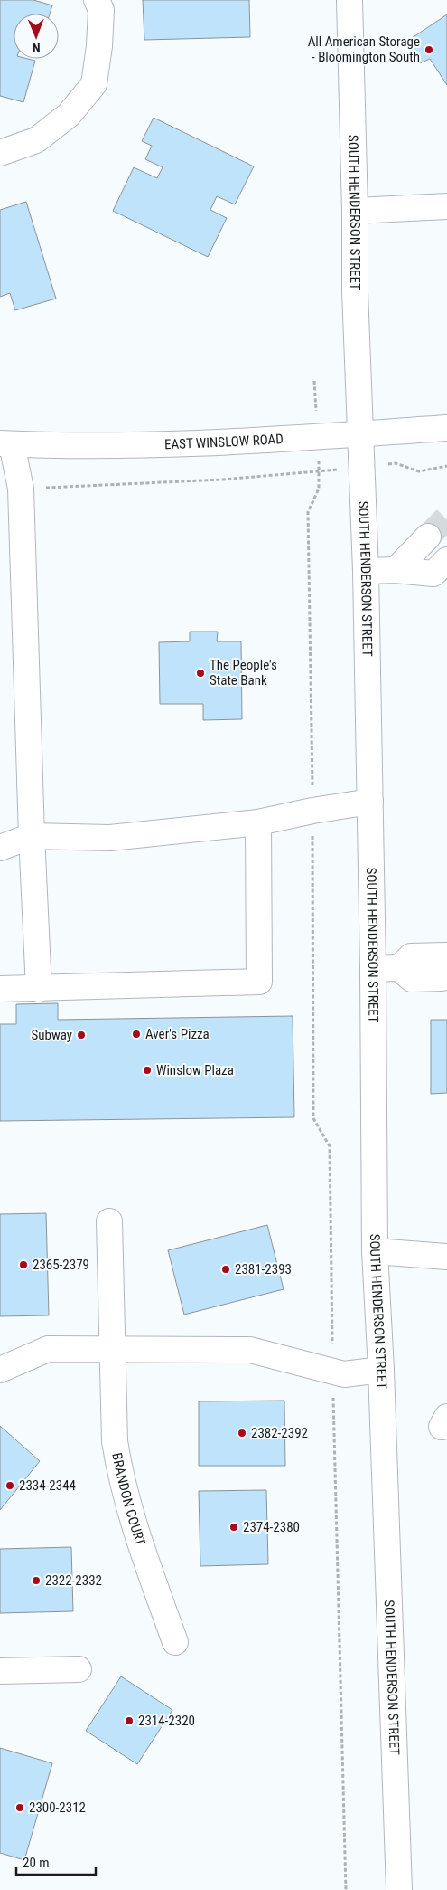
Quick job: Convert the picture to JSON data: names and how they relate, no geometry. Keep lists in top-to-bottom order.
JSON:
{
  "streets": {
    "street": ["SOUTH HENDERSON STREET", "EAST WINSLOW ROAD", "BRANDON COURT"]
  },
  "crossings": [
    ["SOUTH HENDERSON STREET", "EAST WINSLOW ROAD"]
  ],
  "places": [
    "All American Storage - Bloomington South",
    "The People's State Bank",
    "Aver's Pizza",
    "Subway",
    "Winslow Plaza",
    "2365-2379",
    "2381-2393",
    "2382-2392",
    "2334-2344",
    "2374-2380",
    "2322-2332",
    "2314-2320",
    "2300-2312"
  ],
  "scale_bar": "20 m",
  "north": "bottom"
}
